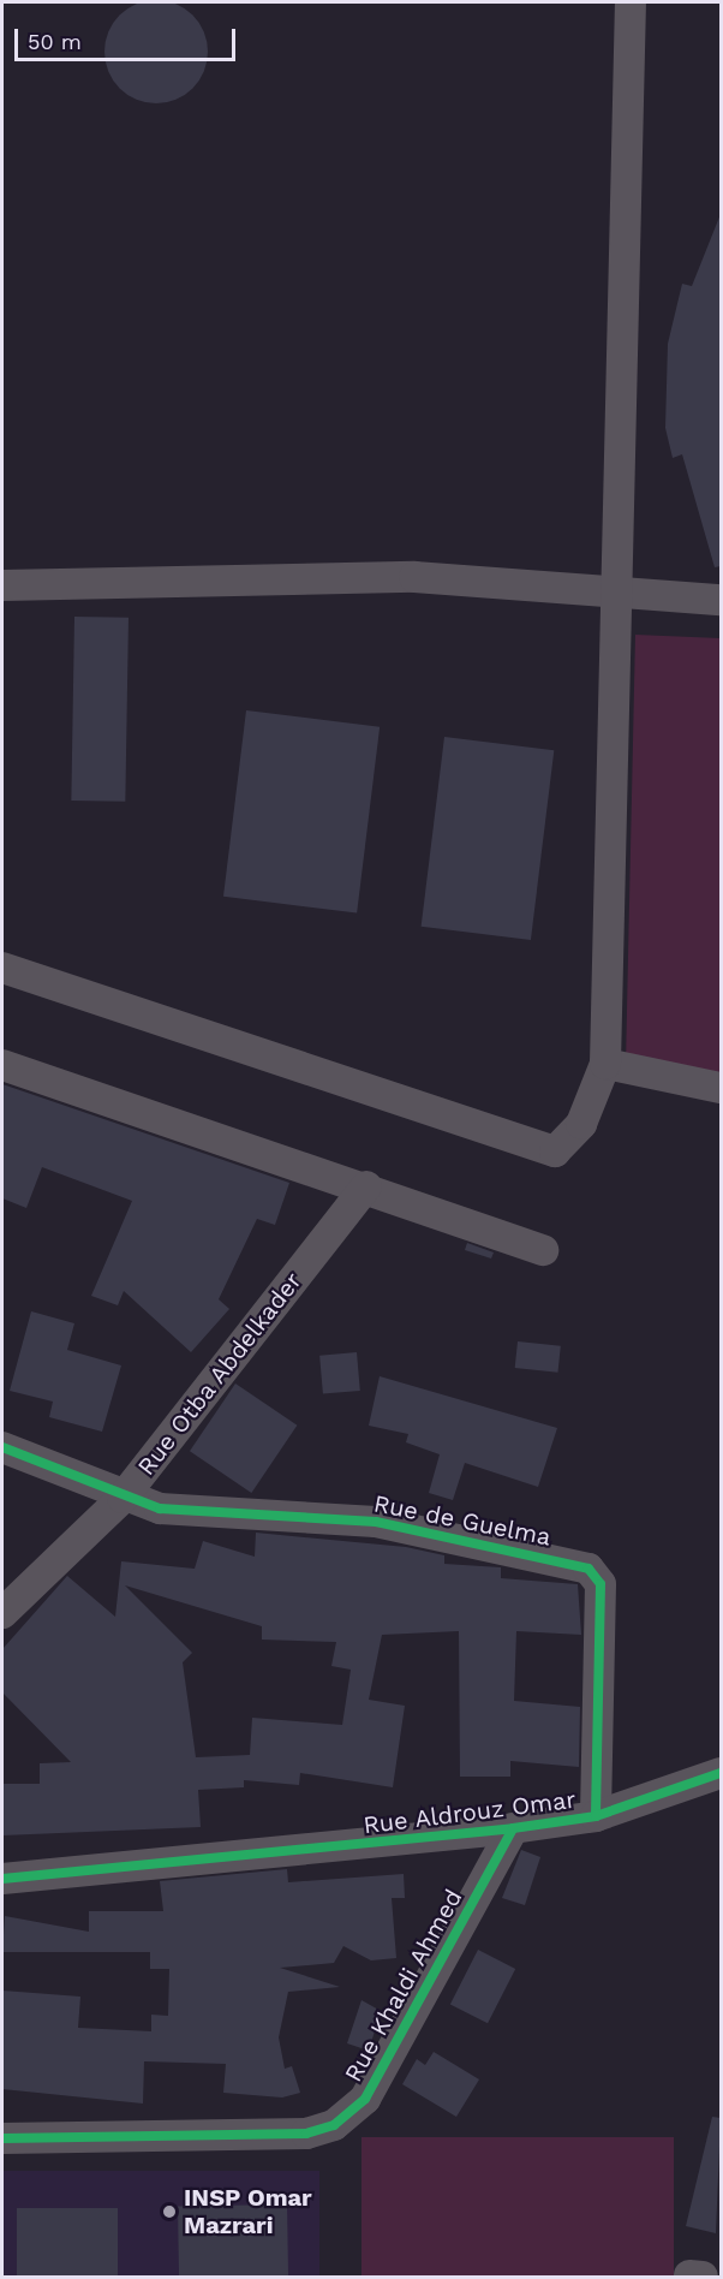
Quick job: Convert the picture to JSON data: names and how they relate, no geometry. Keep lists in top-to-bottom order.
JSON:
{
  "streets": {
    "street": [
      "Rue Otba Abdelkader",
      "Rue de Guelma",
      "Rue Aldrouz Omar",
      "Rue Khaldi Ahmed"
    ]
  },
  "crossings": [
    ["Rue Otba Abdelkader", "Rue de Guelma"],
    ["Rue de Guelma", "Rue Aldrouz Omar"],
    ["Rue Aldrouz Omar", "Rue Khaldi Ahmed"]
  ],
  "places": ["INSP Omar Mazrari"],
  "scale_bar": "50 m"
}
